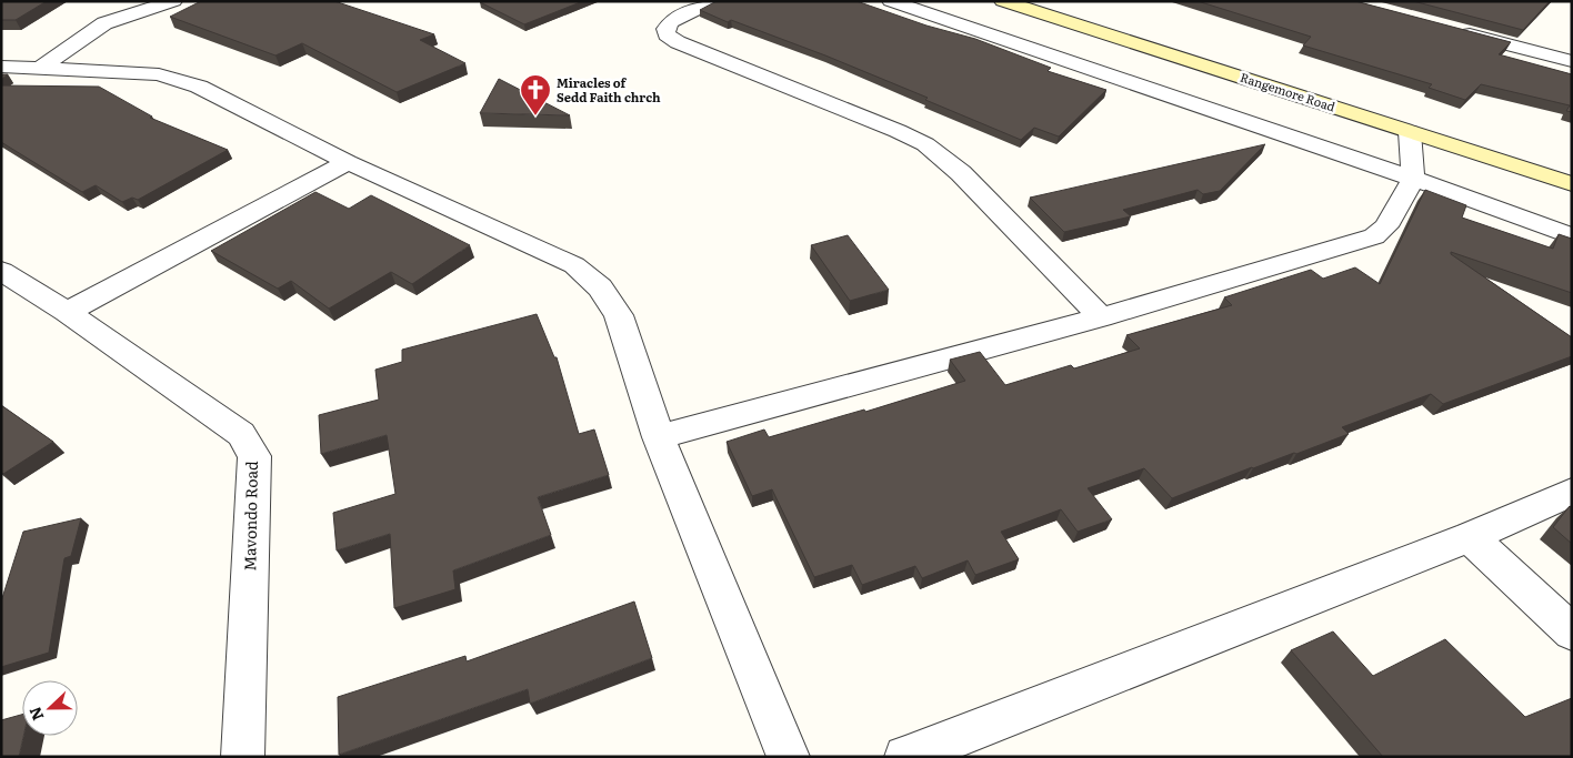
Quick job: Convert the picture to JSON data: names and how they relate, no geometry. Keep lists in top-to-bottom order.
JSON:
{
  "streets": {
    "street": ["Rangemore Road", "Mavondo Road"]
  },
  "places": {
    "church": ["Miracles of Sedd Faith chrch"]
  },
  "north": "left"
}
